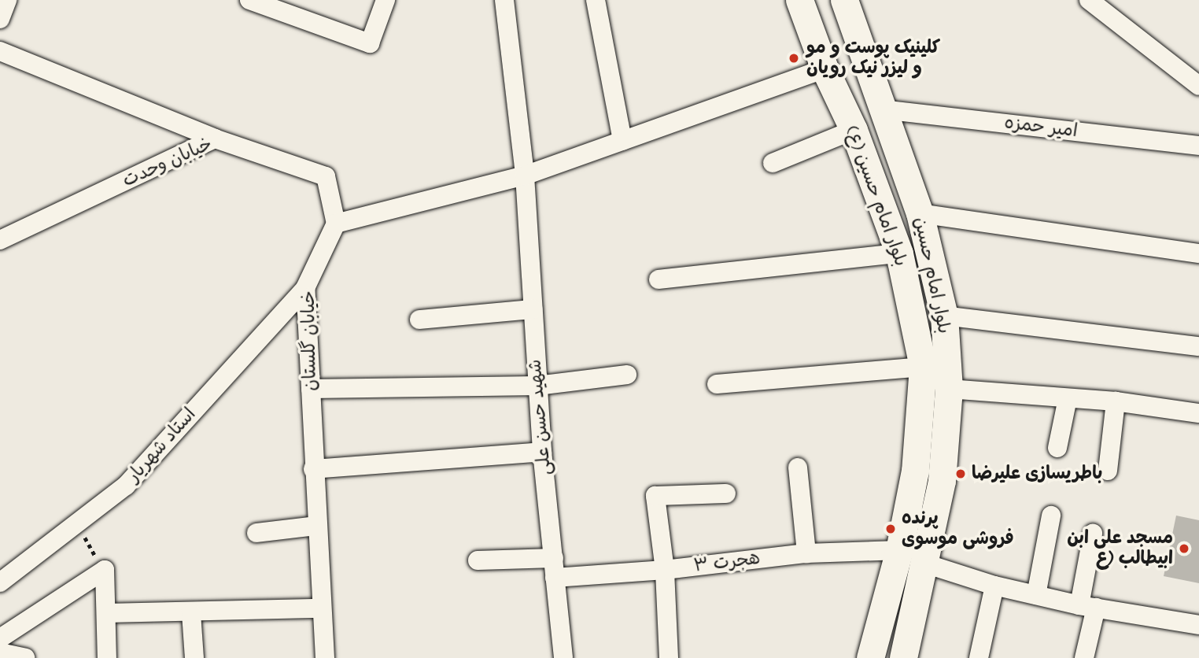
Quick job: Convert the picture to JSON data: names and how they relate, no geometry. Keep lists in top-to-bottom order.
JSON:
{
  "streets": {
    "main road": ["بلوار امام حسین (ع)", "بلوار امام حسین"],
    "street": [
      "امیر حمزه",
      "خیابان وحدت",
      "خیابان گلستان",
      "شهید حسن علی",
      "استاد شهریار",
      "هجرت ۳"
    ]
  },
  "crossings": [
    ["امیر حمزه", "بلوار امام حسین"],
    ["خیابان وحدت", "خیابان گلستان"],
    ["بلوار امام حسین (ع)", "هجرت ۳"],
    ["خیابان گلستان", "استاد شهریار"],
    ["شهید حسن علی", "هجرت ۳"]
  ],
  "places": [
    "کلینیک پوست و مو و لیزر نیک رویان",
    "باطریسازی علیرضا",
    "پرنده فروشی موسوی",
    "مسجد علی ابن ابیطالب (ع"
  ]
}
